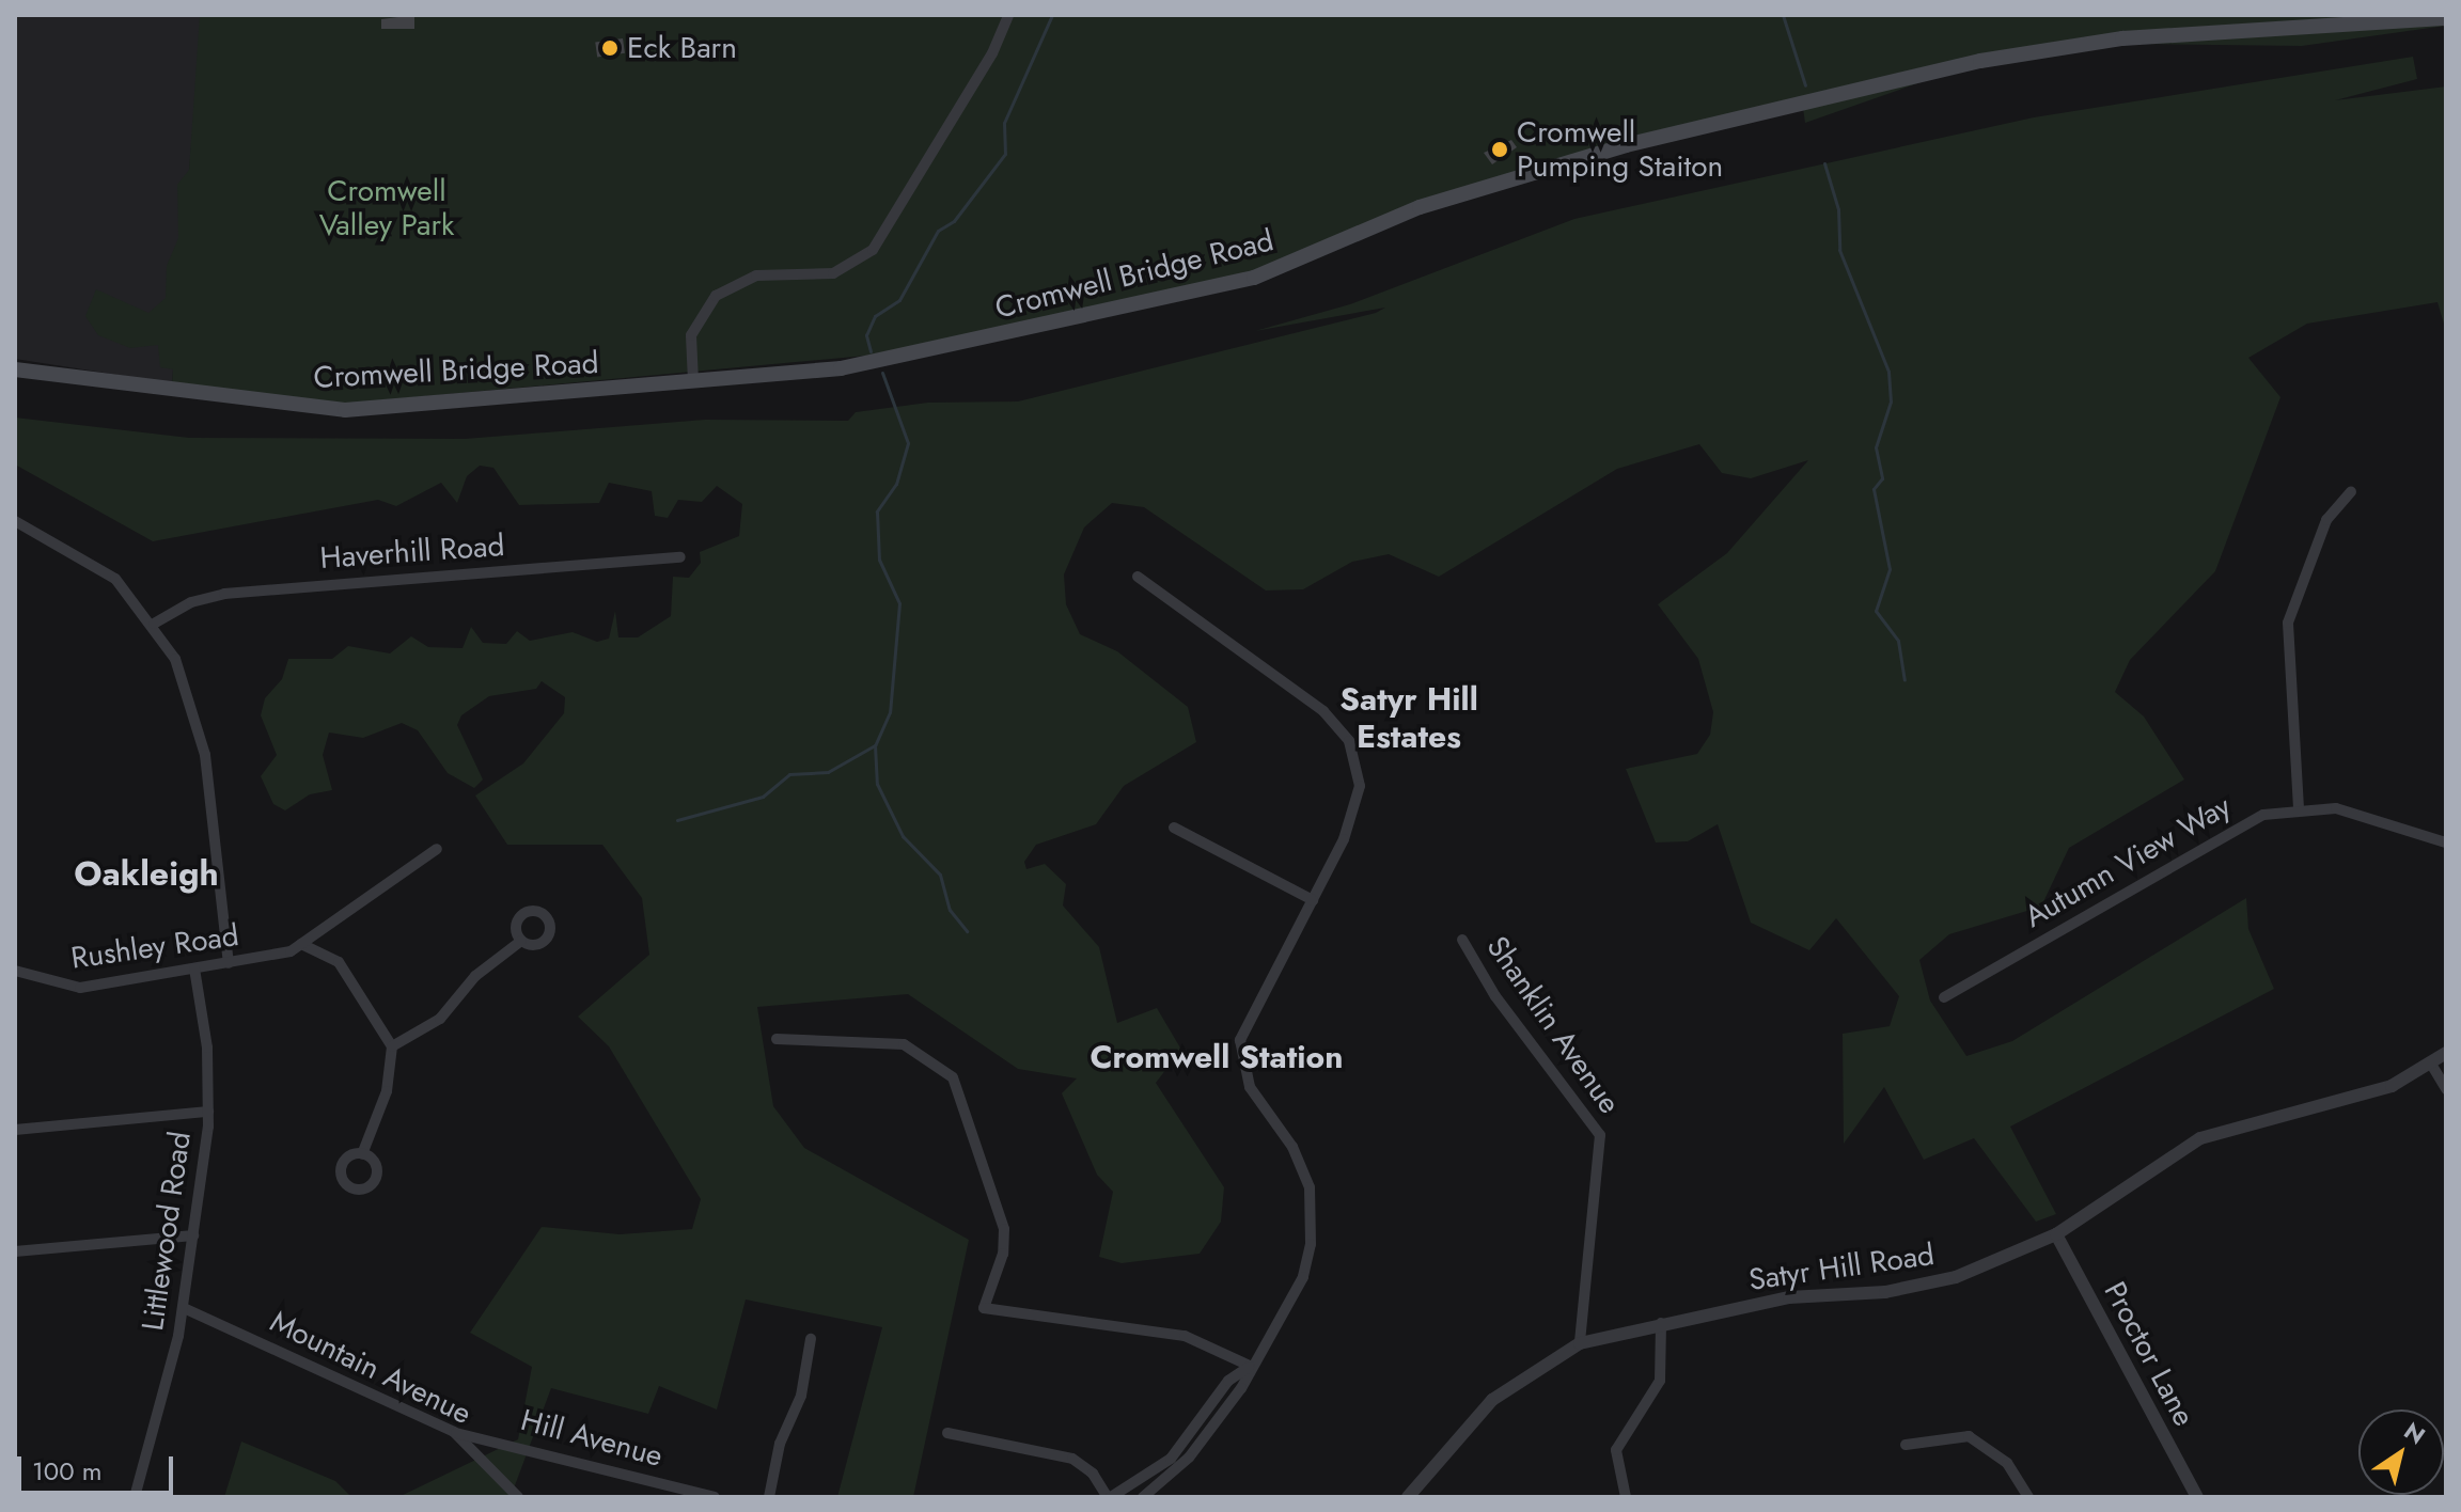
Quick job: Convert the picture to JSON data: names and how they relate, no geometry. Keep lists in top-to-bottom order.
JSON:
{
  "streets": {
    "main road": ["Cromwell Bridge Road"],
    "street": [
      "Haverhill Road",
      "Autumn View Way",
      "Rushley Road",
      "Shanklin Avenue",
      "Littlewood Road",
      "Satyr Hill Road",
      "Proctor Lane",
      "Mountain Avenue",
      "Hill Avenue"
    ]
  },
  "crossings": [
    ["Rushley Road", "Littlewood Road"],
    ["Shanklin Avenue", "Satyr Hill Road"],
    ["Littlewood Road", "Mountain Avenue"],
    ["Satyr Hill Road", "Proctor Lane"],
    ["Mountain Avenue", "Hill Avenue"]
  ],
  "districts": ["Satyr Hill Estates", "Oakleigh", "Cromwell Station"],
  "parks": ["Cromwell Valley Park"],
  "places": ["Eck Barn", "Cromwell Pumping Staiton"],
  "scale_bar": "100 m",
  "north": "top right"
}
